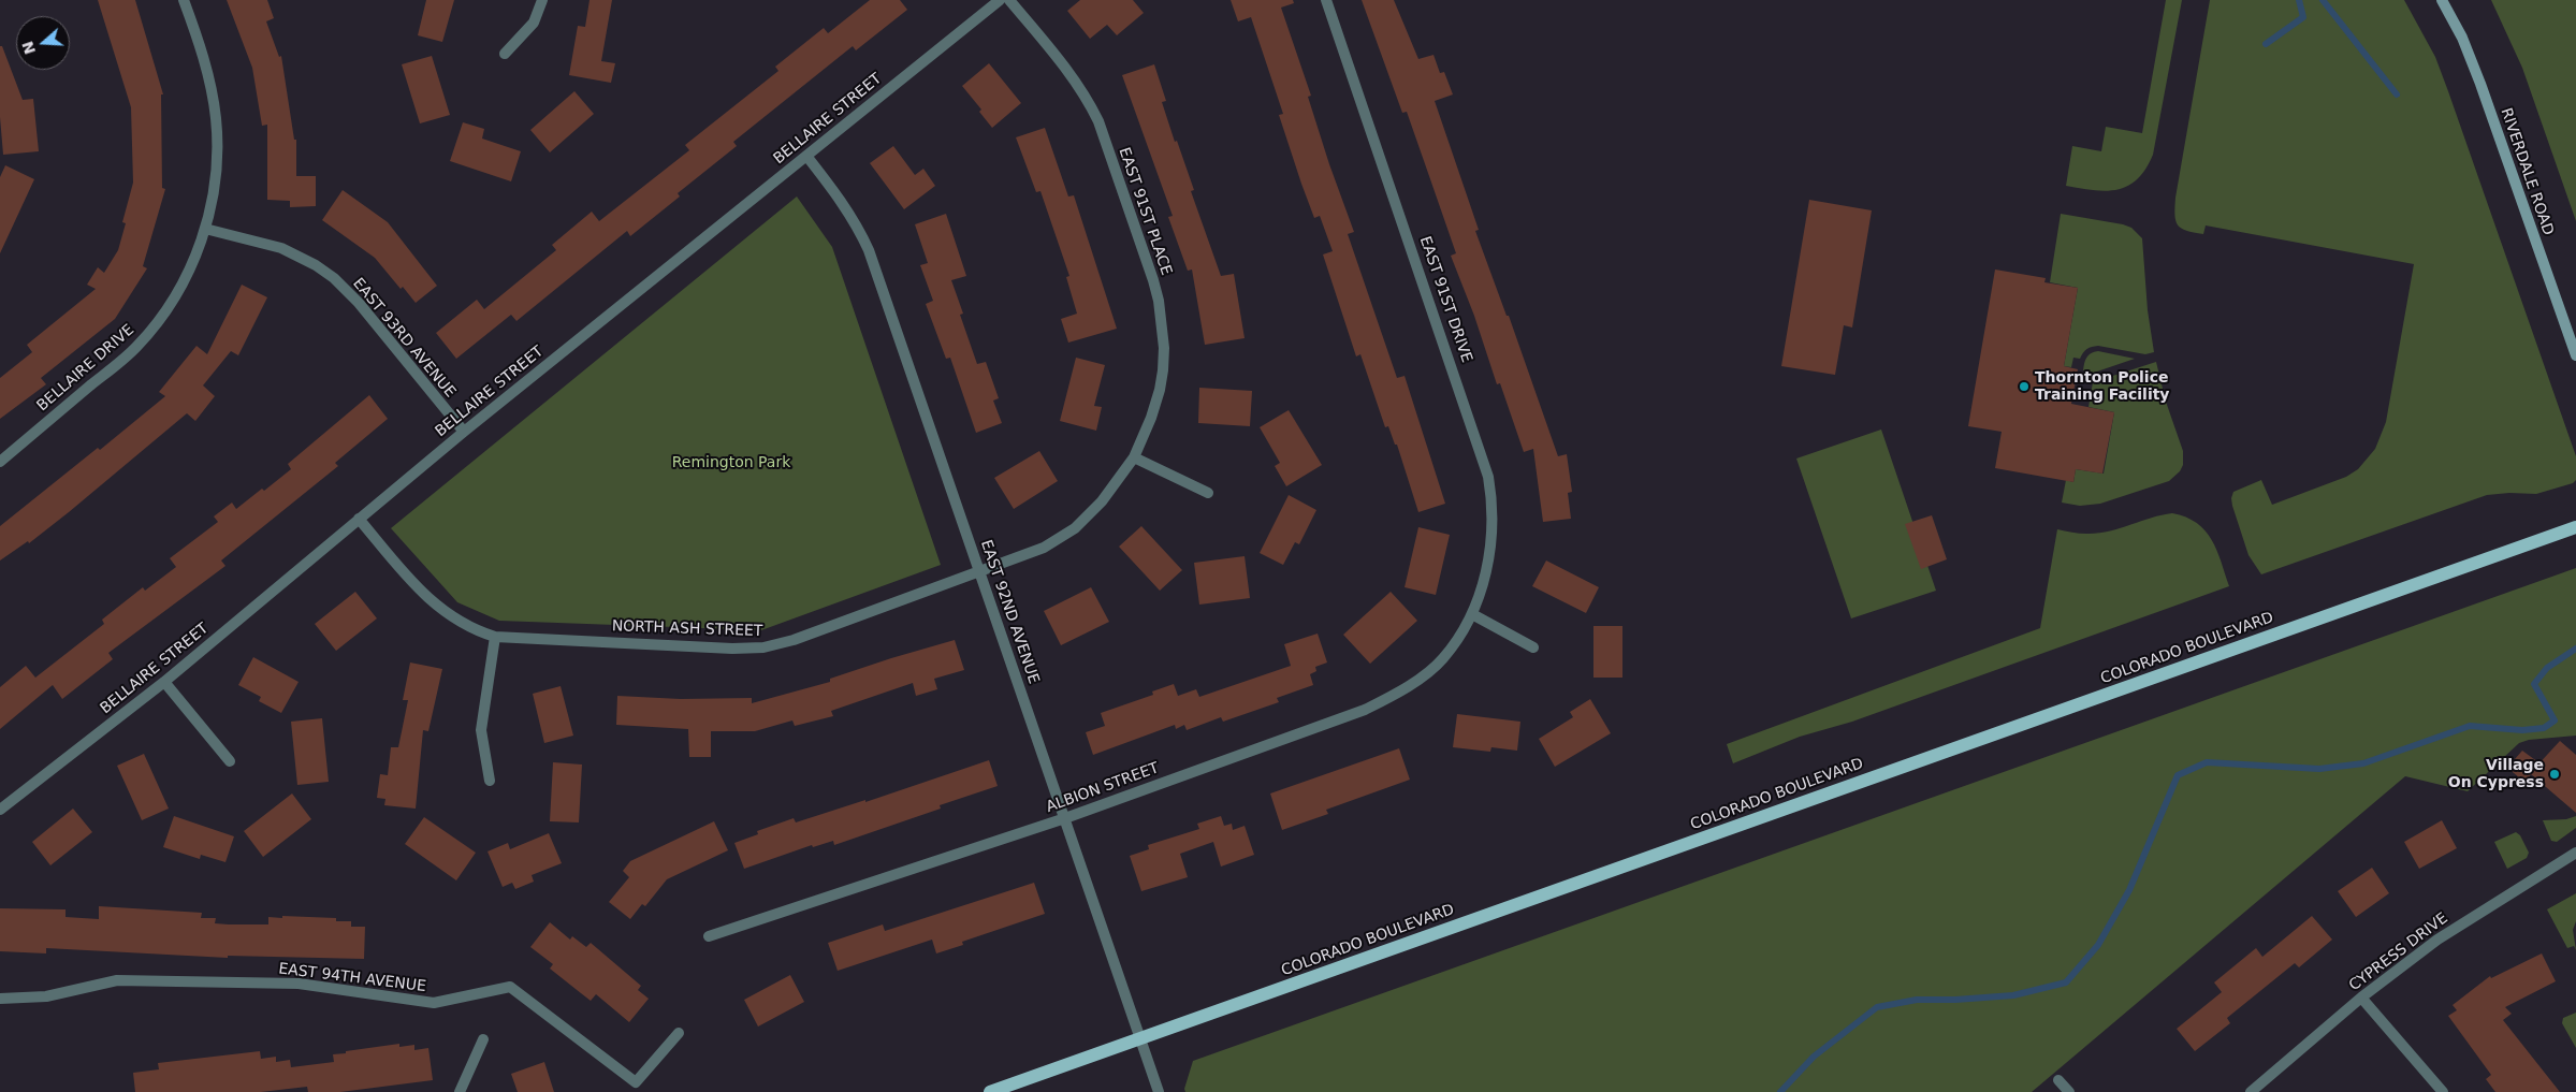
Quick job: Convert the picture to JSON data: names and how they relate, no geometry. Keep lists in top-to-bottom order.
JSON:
{
  "streets": {
    "main road": ["COLORADO BOULEVARD"],
    "street": [
      "BELLAIRE STREET",
      "RIVERDALE ROAD",
      "EAST 91ST PLACE",
      "EAST 91ST DRIVE",
      "EAST 93RD AVENUE",
      "BELLAIRE DRIVE",
      "EAST 92ND AVENUE",
      "NORTH ASH STREET",
      "ALBION STREET",
      "CYPRESS DRIVE",
      "EAST 94TH AVENUE"
    ]
  },
  "crossings": [
    ["BELLAIRE STREET", "EAST 93RD AVENUE"],
    ["BELLAIRE STREET", "EAST 92ND AVENUE"],
    ["BELLAIRE STREET", "NORTH ASH STREET"],
    ["EAST 91ST PLACE", "NORTH ASH STREET"],
    ["EAST 91ST DRIVE", "ALBION STREET"],
    ["EAST 93RD AVENUE", "BELLAIRE DRIVE"],
    ["EAST 92ND AVENUE", "NORTH ASH STREET"],
    ["EAST 92ND AVENUE", "COLORADO BOULEVARD"],
    ["EAST 92ND AVENUE", "ALBION STREET"]
  ],
  "parks": ["Remington Park"],
  "places": ["Thornton Police Training Facility", "Village On Cypress"],
  "north": "left"
}
